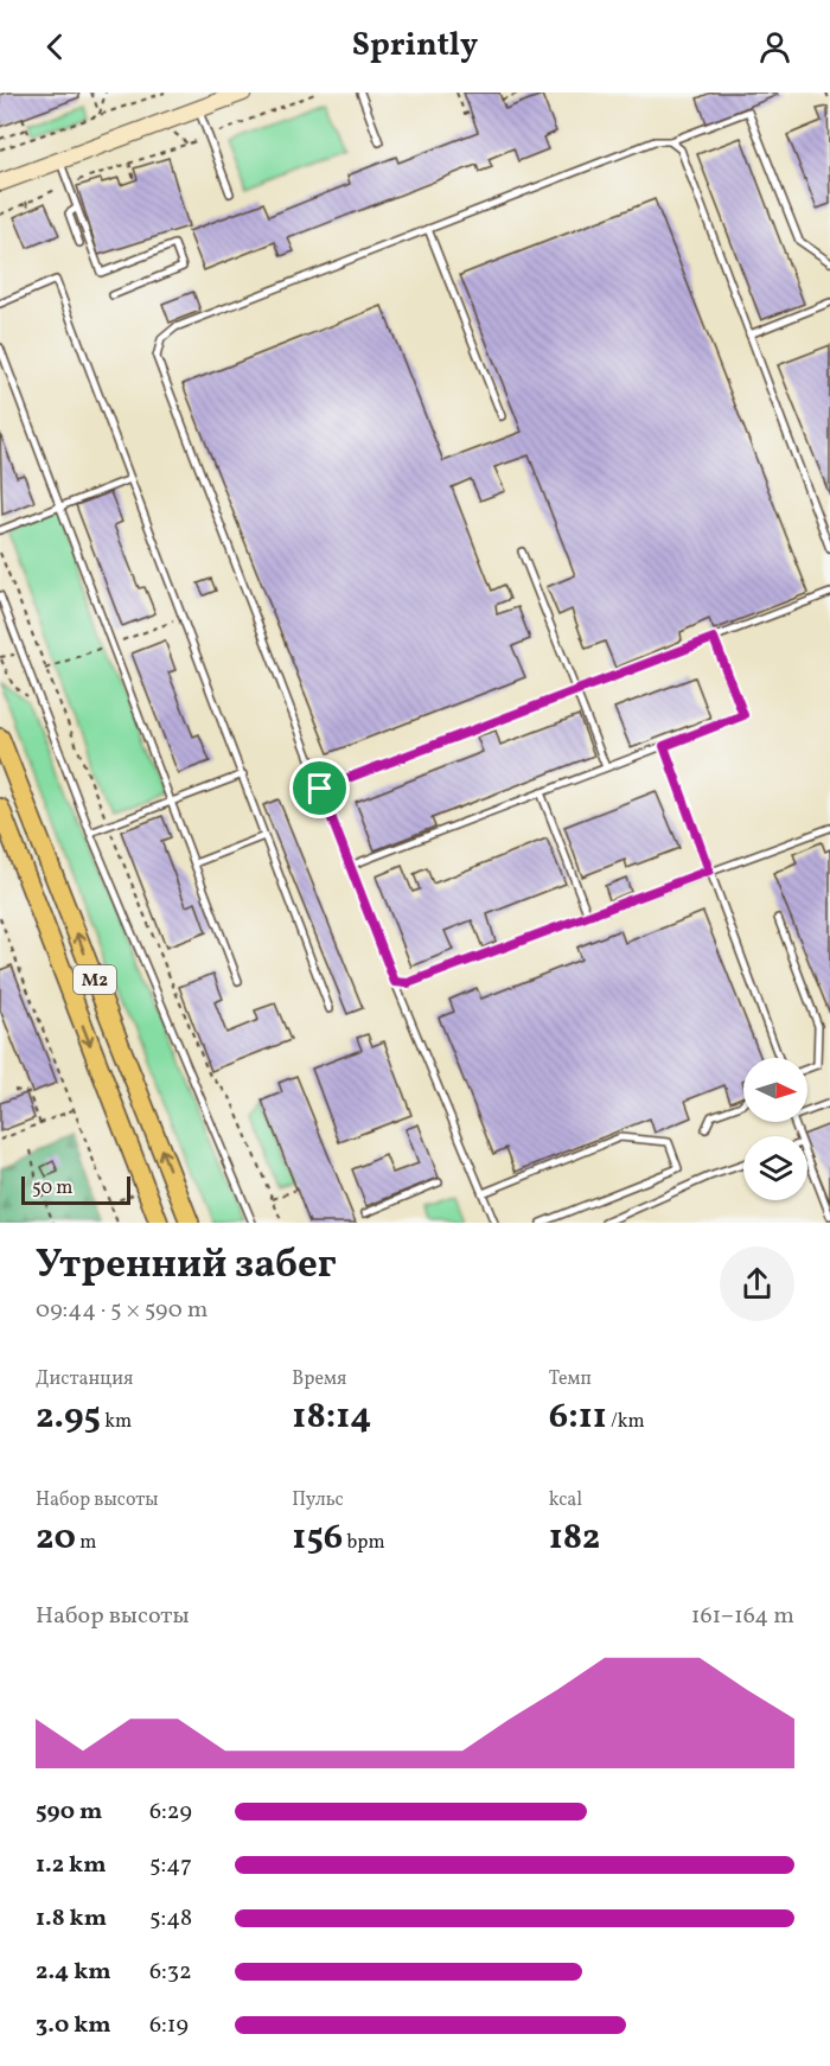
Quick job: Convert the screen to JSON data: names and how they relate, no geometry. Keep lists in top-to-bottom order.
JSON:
{
  "streets": {
    "main road": ["М2"]
  },
  "scale_bar": "50 m",
  "north": "right",
  "page": {
    "header": "Sprintly",
    "scale": "50 m",
    "heading": ["Утренний забег", "09:44 · 5 × 590 m"],
    "stats": [
      ["Дистанция", "2.95 km"],
      ["Время", "18:14"],
      ["Темп", "6:11 /km"],
      ["Набор высоты", "20 m"],
      ["Пульс", "156 bpm"],
      ["kcal", "182"]
    ],
    "chart": ["Набор высоты", "161–164 m"],
    "list": [
      {
        "name": "590 m",
        "note": "6:29"
      },
      {
        "name": "1.2 km",
        "note": "5:47"
      },
      {
        "name": "1.8 km",
        "note": "5:48"
      },
      {
        "name": "2.4 km",
        "note": "6:32"
      },
      {
        "name": "3.0 km",
        "note": "6:19"
      }
    ]
  }
}
